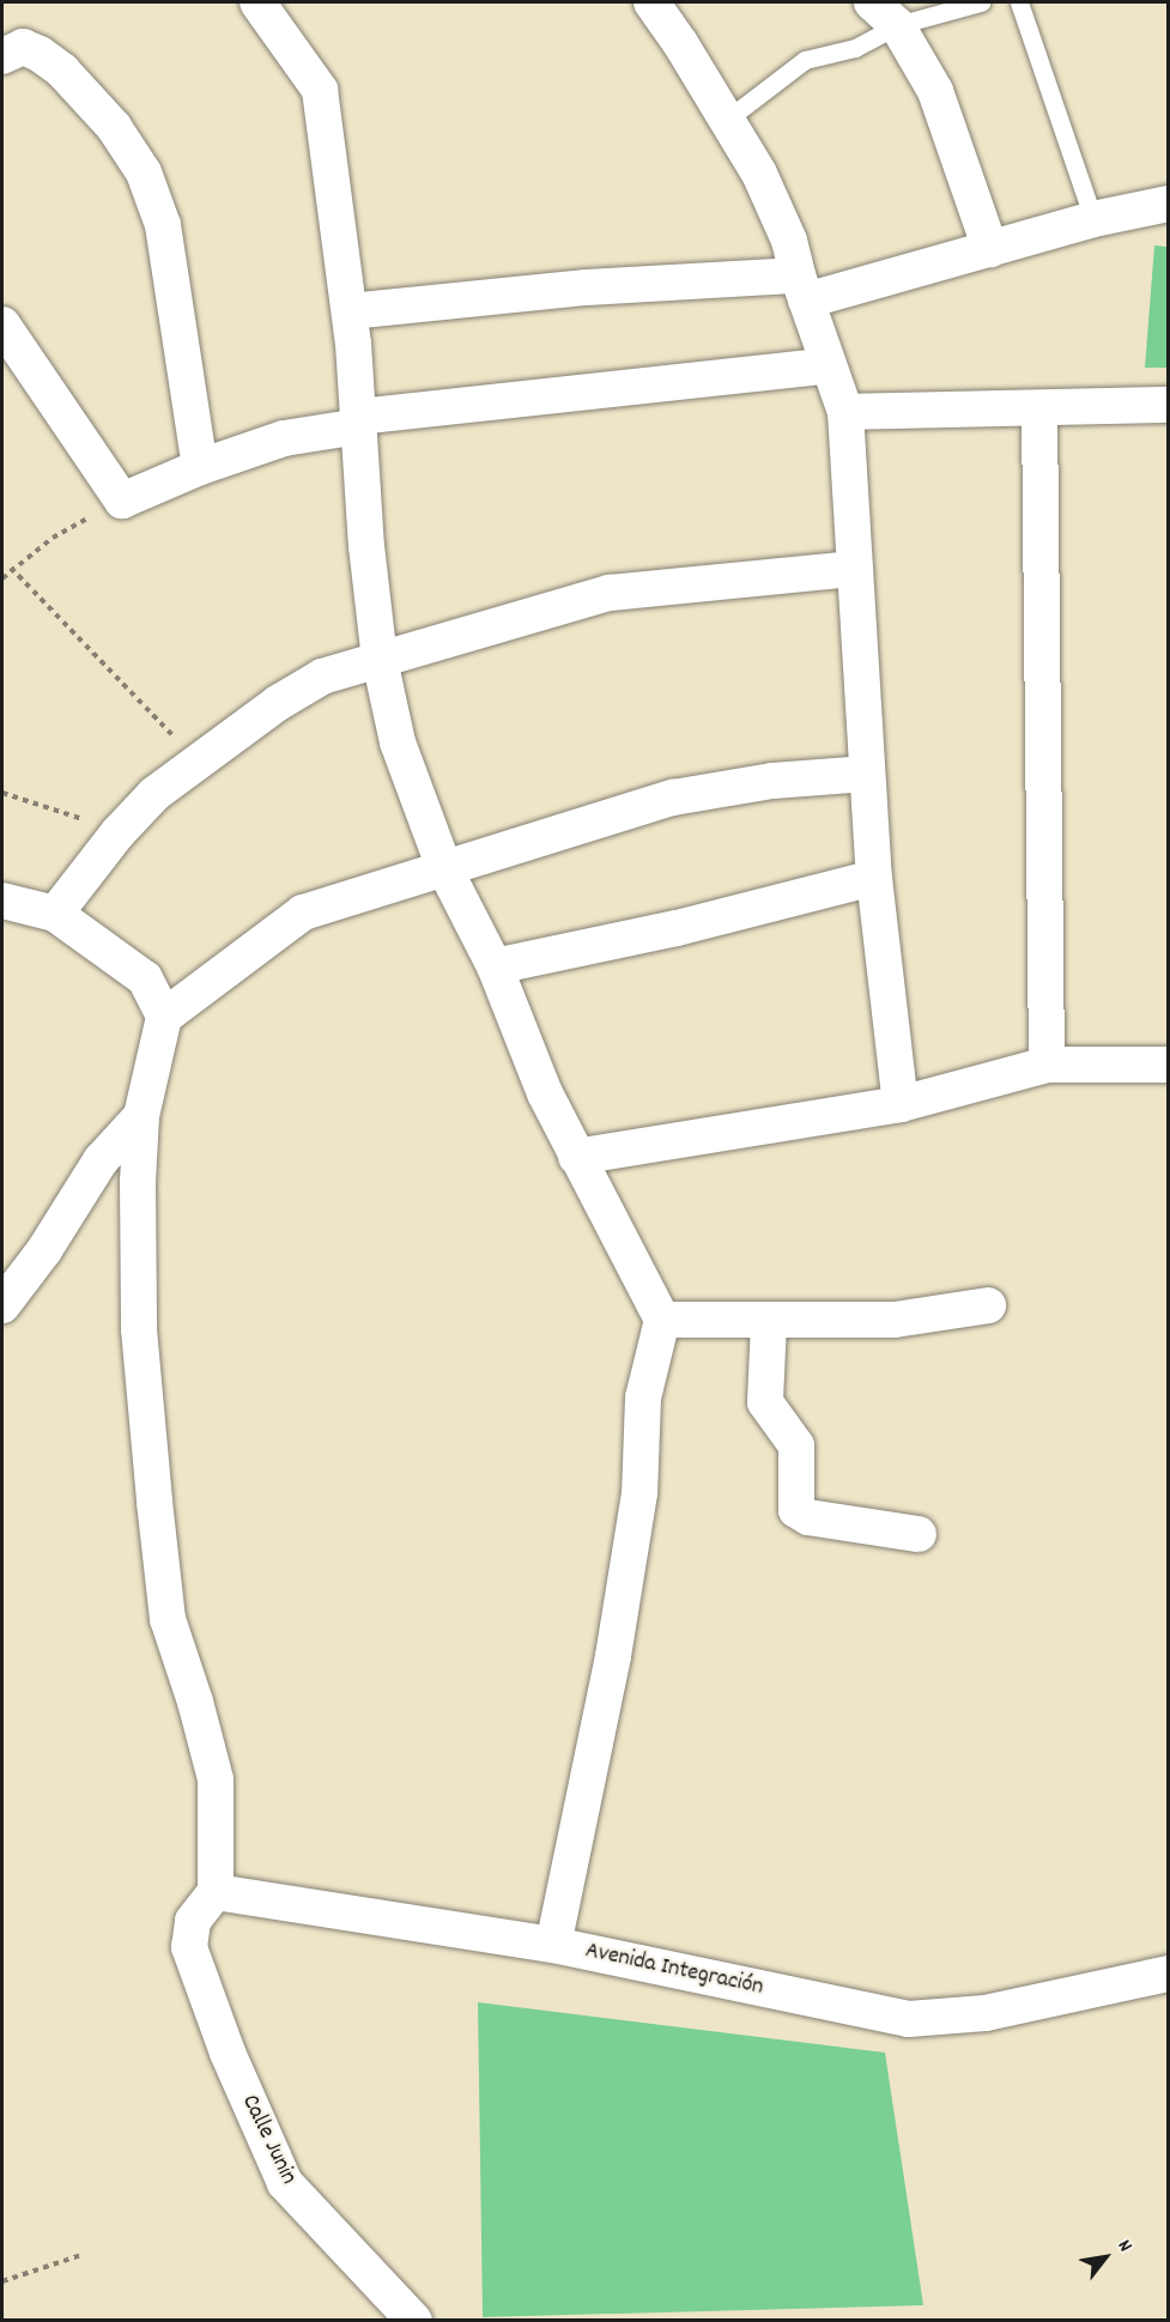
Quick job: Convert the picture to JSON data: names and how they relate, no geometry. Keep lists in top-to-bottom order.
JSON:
{
  "streets": {
    "street": ["Avenida Integración", "Calle Junin"]
  },
  "crossings": [
    ["Avenida Integración", "Calle Junin"]
  ],
  "north": "top right"
}
